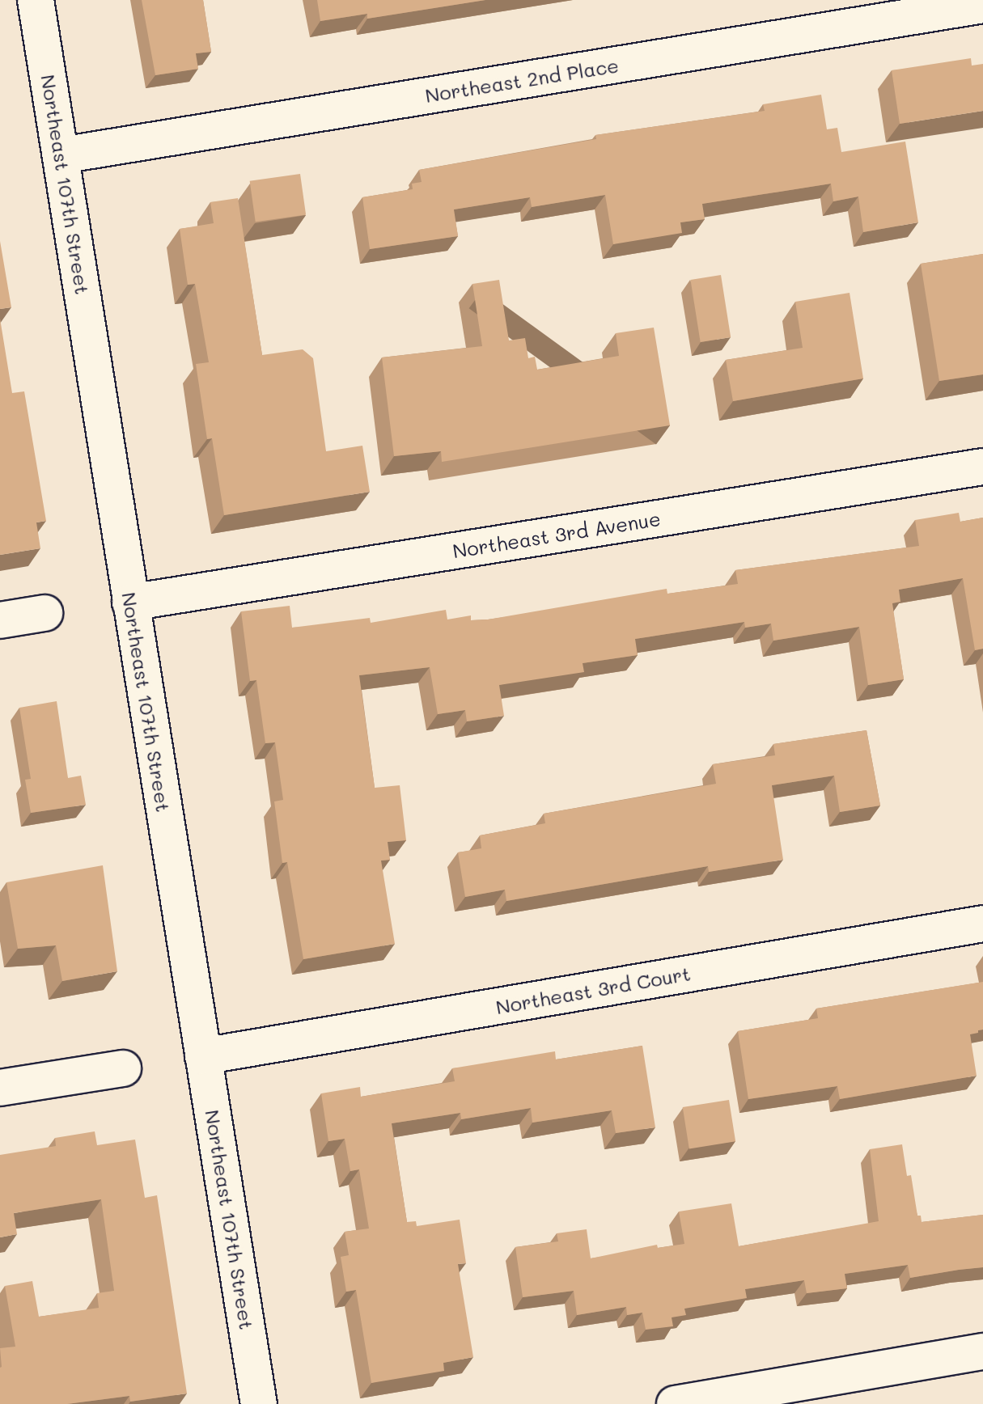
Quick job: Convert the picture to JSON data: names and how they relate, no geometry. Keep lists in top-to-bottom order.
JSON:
{
  "streets": {
    "street": [
      "Northeast 2nd Place",
      "Northeast 107th Street",
      "Northeast 3rd Avenue",
      "Northeast 3rd Court"
    ]
  },
  "crossings": [
    ["Northeast 2nd Place", "Northeast 107th Street"],
    ["Northeast 107th Street", "Northeast 3rd Avenue"],
    ["Northeast 107th Street", "Northeast 3rd Court"]
  ]
}
